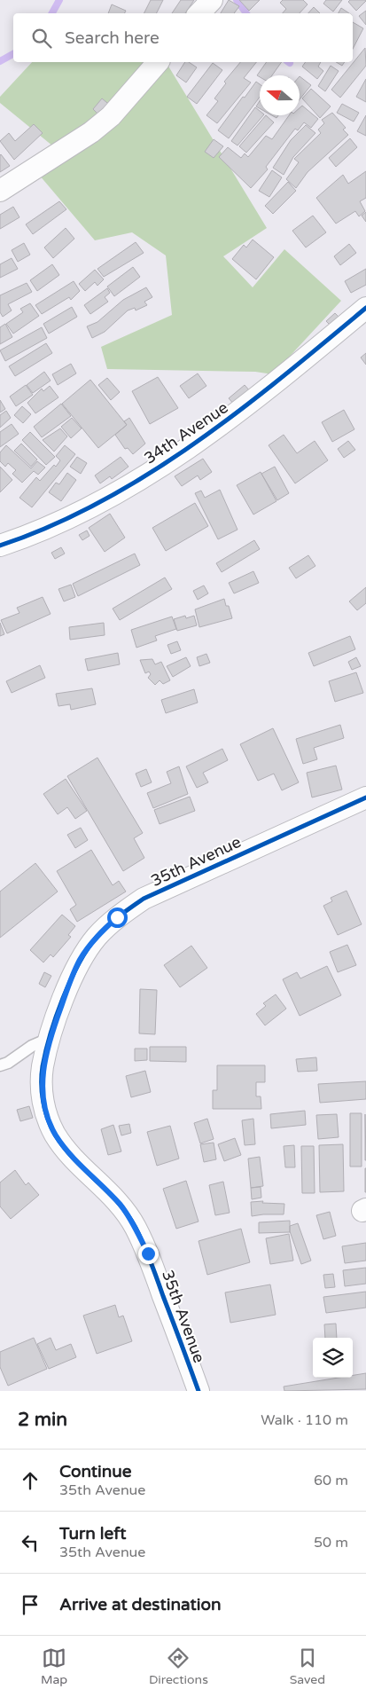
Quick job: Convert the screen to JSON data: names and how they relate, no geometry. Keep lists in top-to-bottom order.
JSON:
{
  "streets": {
    "street": ["34th Avenue", "35th Avenue"]
  },
  "north": "left",
  "page": {
    "search": "Search here",
    "heading": ["2 min", "Walk · 110 m"],
    "list": [
      ["Continue", "35th Avenue", "60 m"],
      ["Turn left", "35th Avenue", "50 m"],
      "Arrive at destination"
    ],
    "nav": ["Map", "Directions", "Saved"]
  }
}
